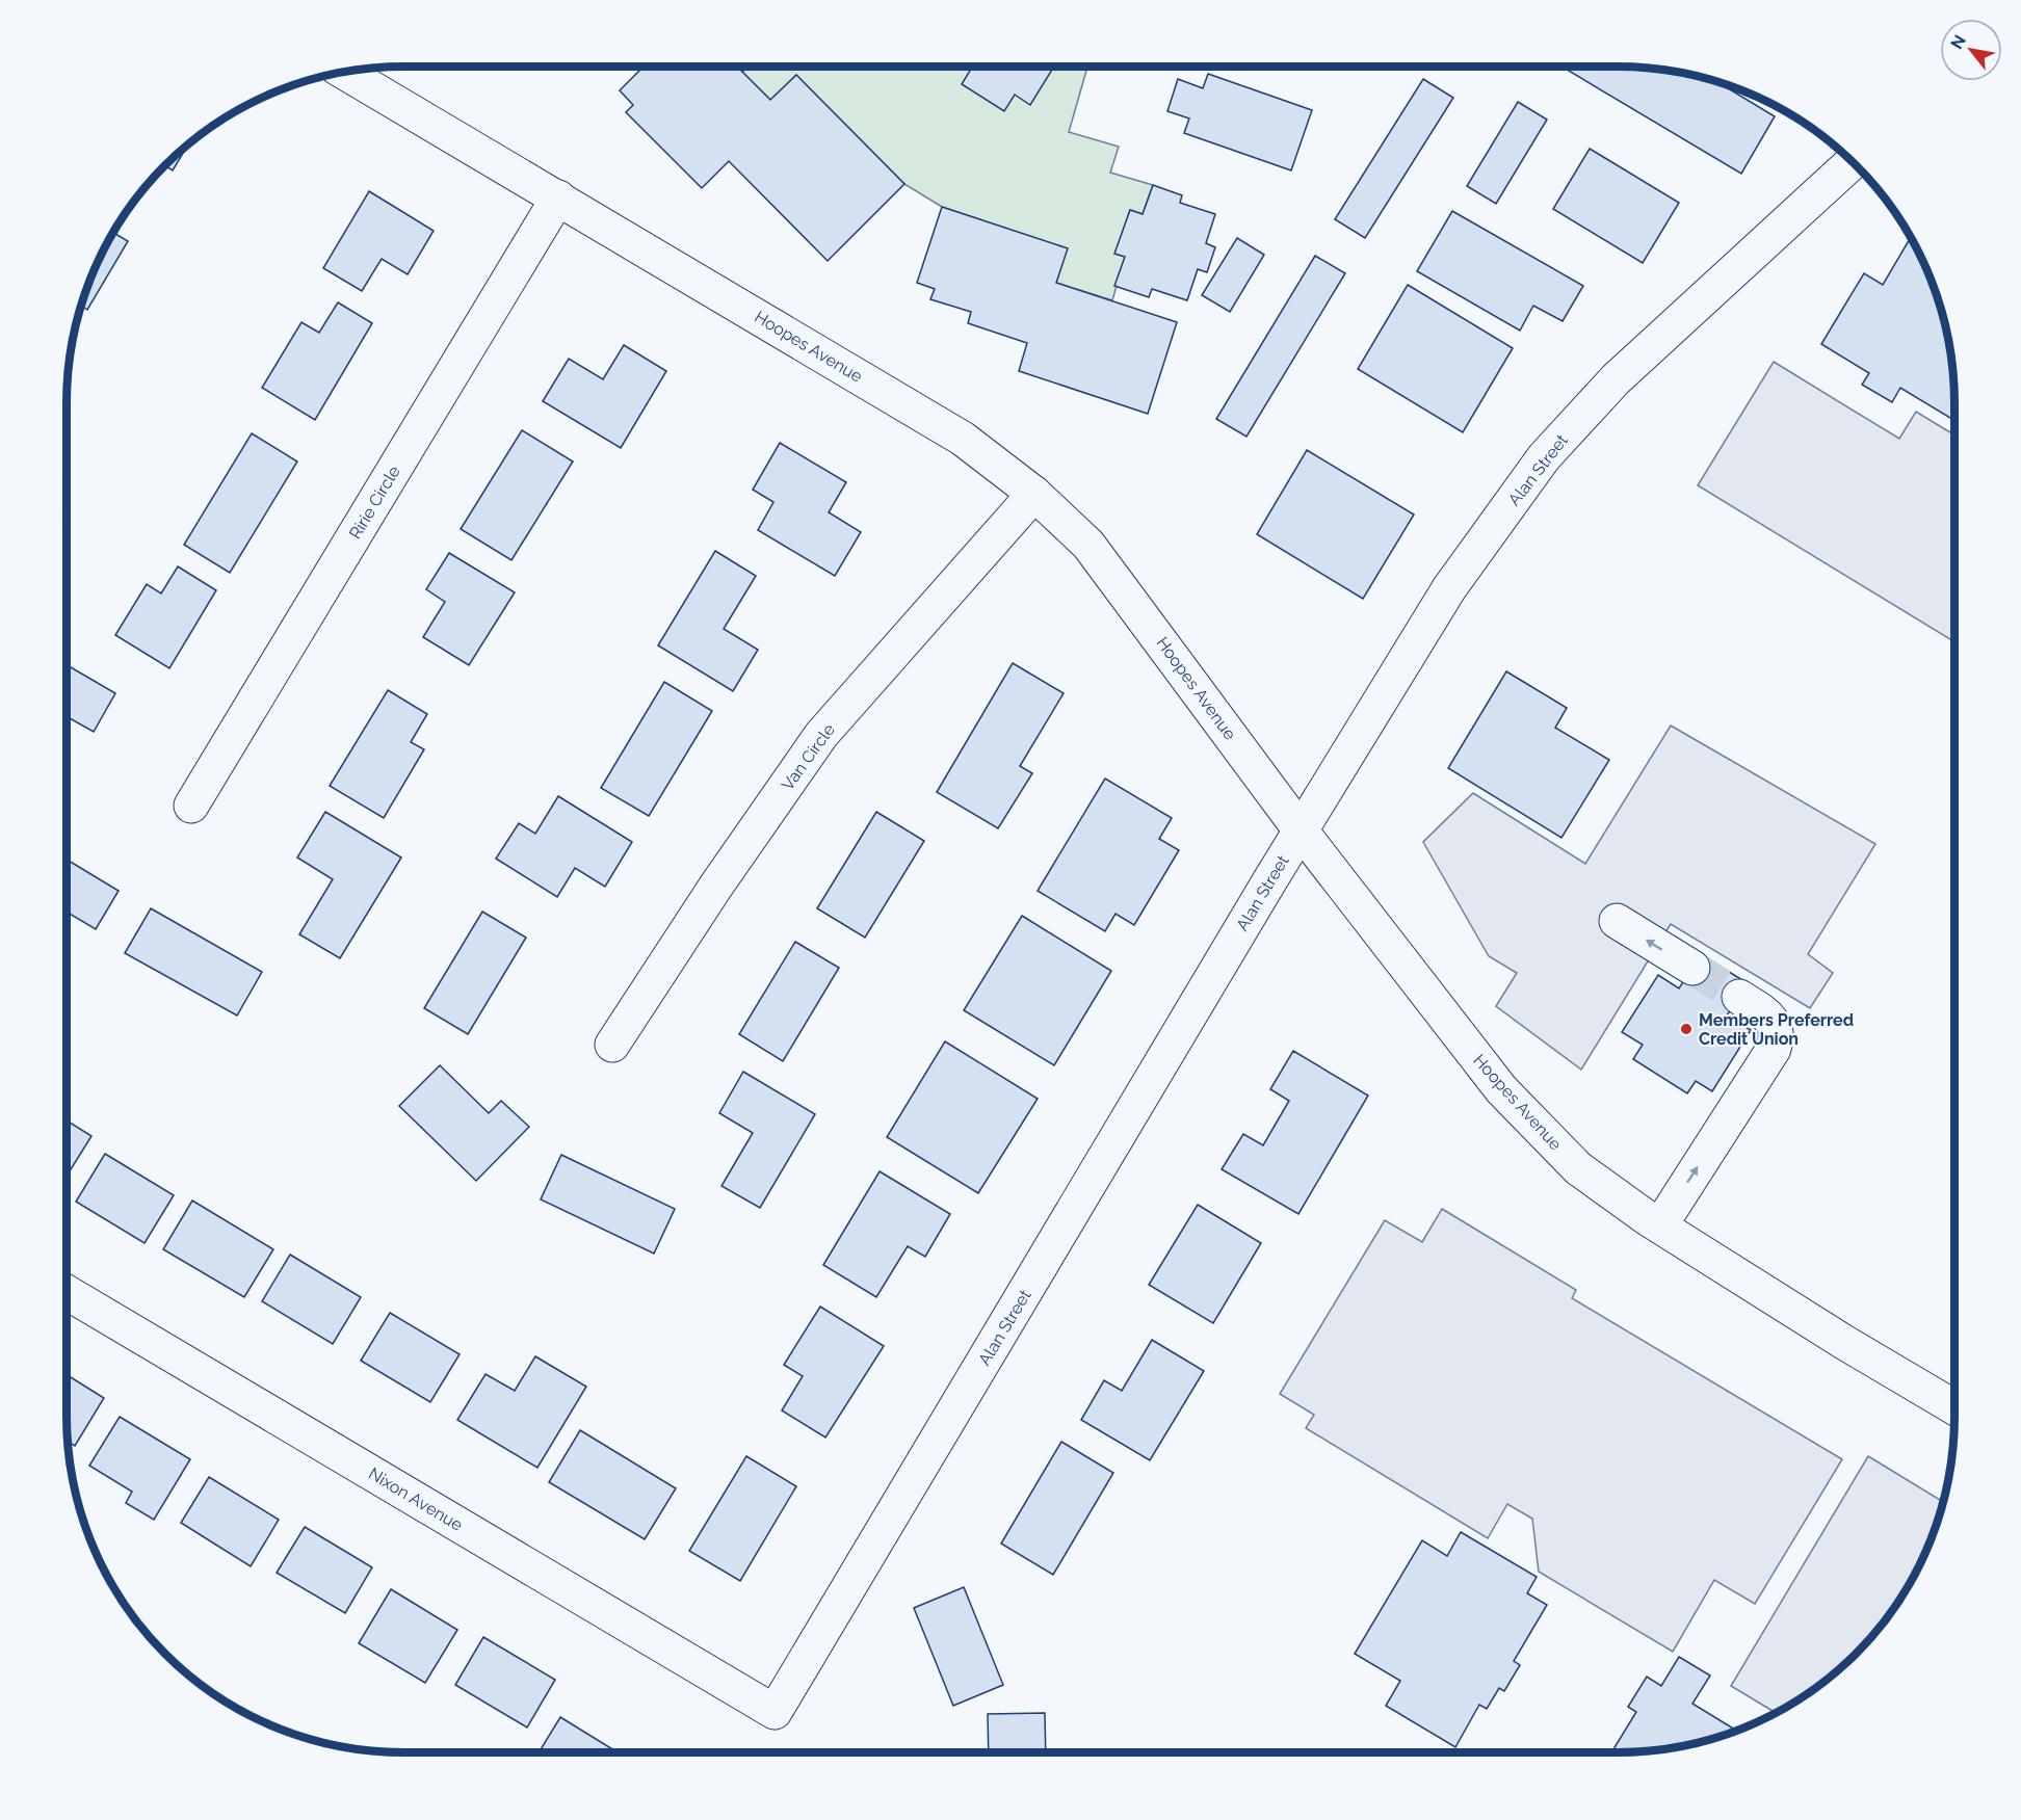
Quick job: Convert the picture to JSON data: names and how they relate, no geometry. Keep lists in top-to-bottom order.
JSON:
{
  "streets": {
    "street": [
      "Hoopes Avenue",
      "Alan Street",
      "Ririe Circle",
      "Van Circle",
      "Nixon Avenue"
    ]
  },
  "crossings": [
    ["Hoopes Avenue", "Alan Street"],
    ["Hoopes Avenue", "Ririe Circle"],
    ["Hoopes Avenue", "Van Circle"],
    ["Alan Street", "Nixon Avenue"]
  ],
  "places": ["Members Preferred Credit Union"],
  "north": "top left"
}
